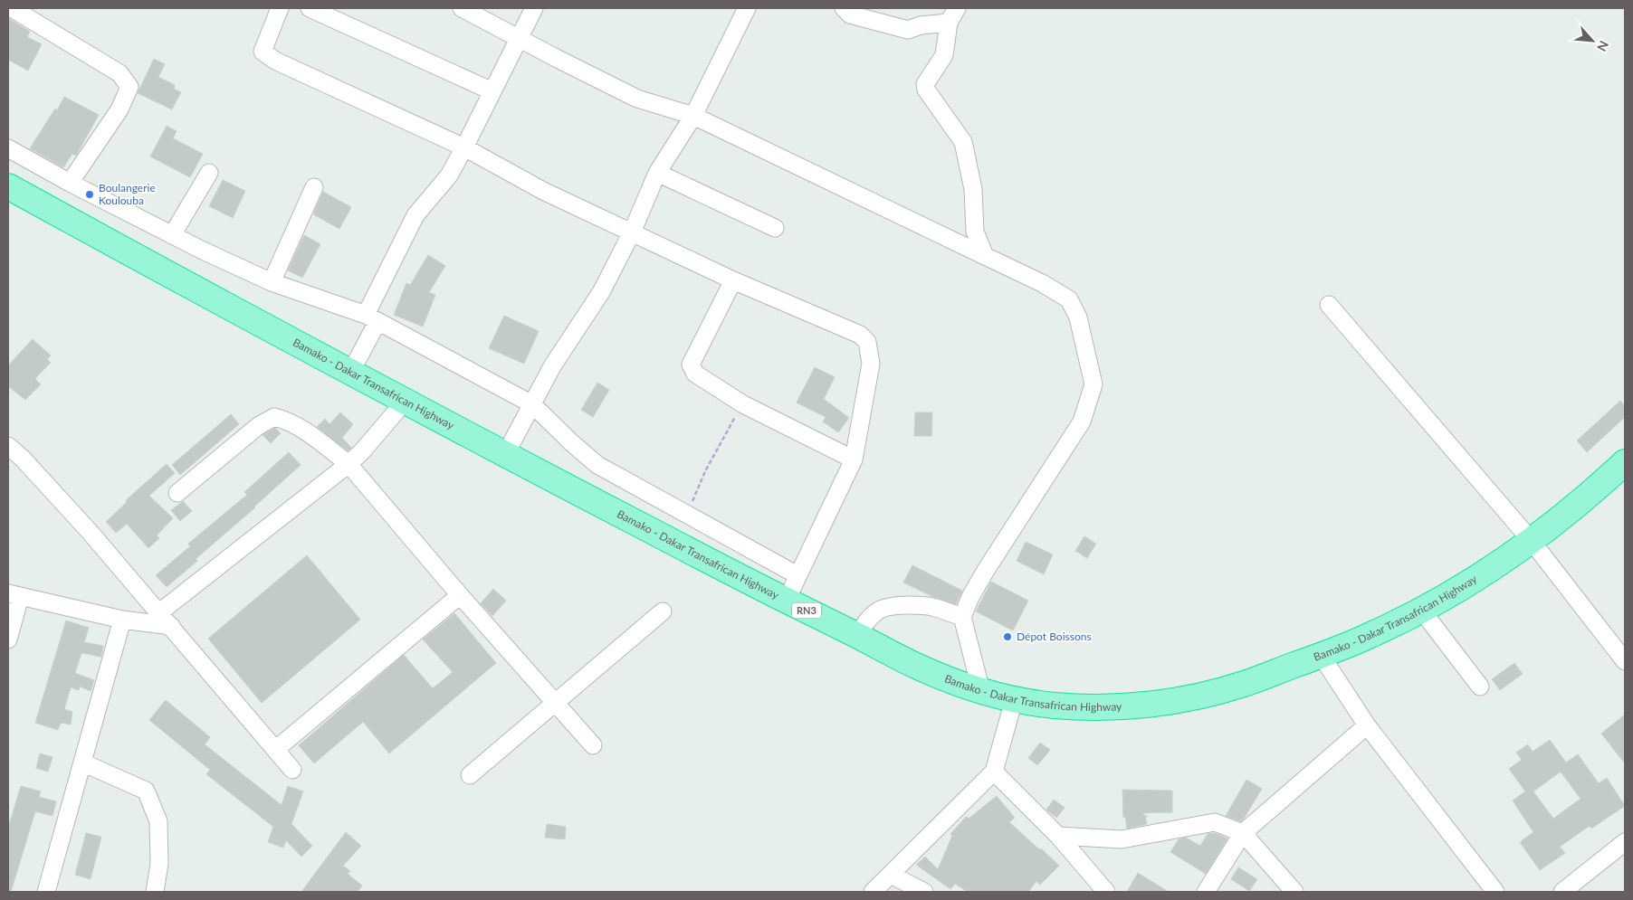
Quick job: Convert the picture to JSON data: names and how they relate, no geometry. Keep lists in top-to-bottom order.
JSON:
{
  "streets": {
    "highway": ["Bamako - Dakar Transafrican Highway", "RN3"]
  },
  "places": ["Boulangerie Koulouba", "Dépot Boissons"],
  "north": "bottom right"
}
